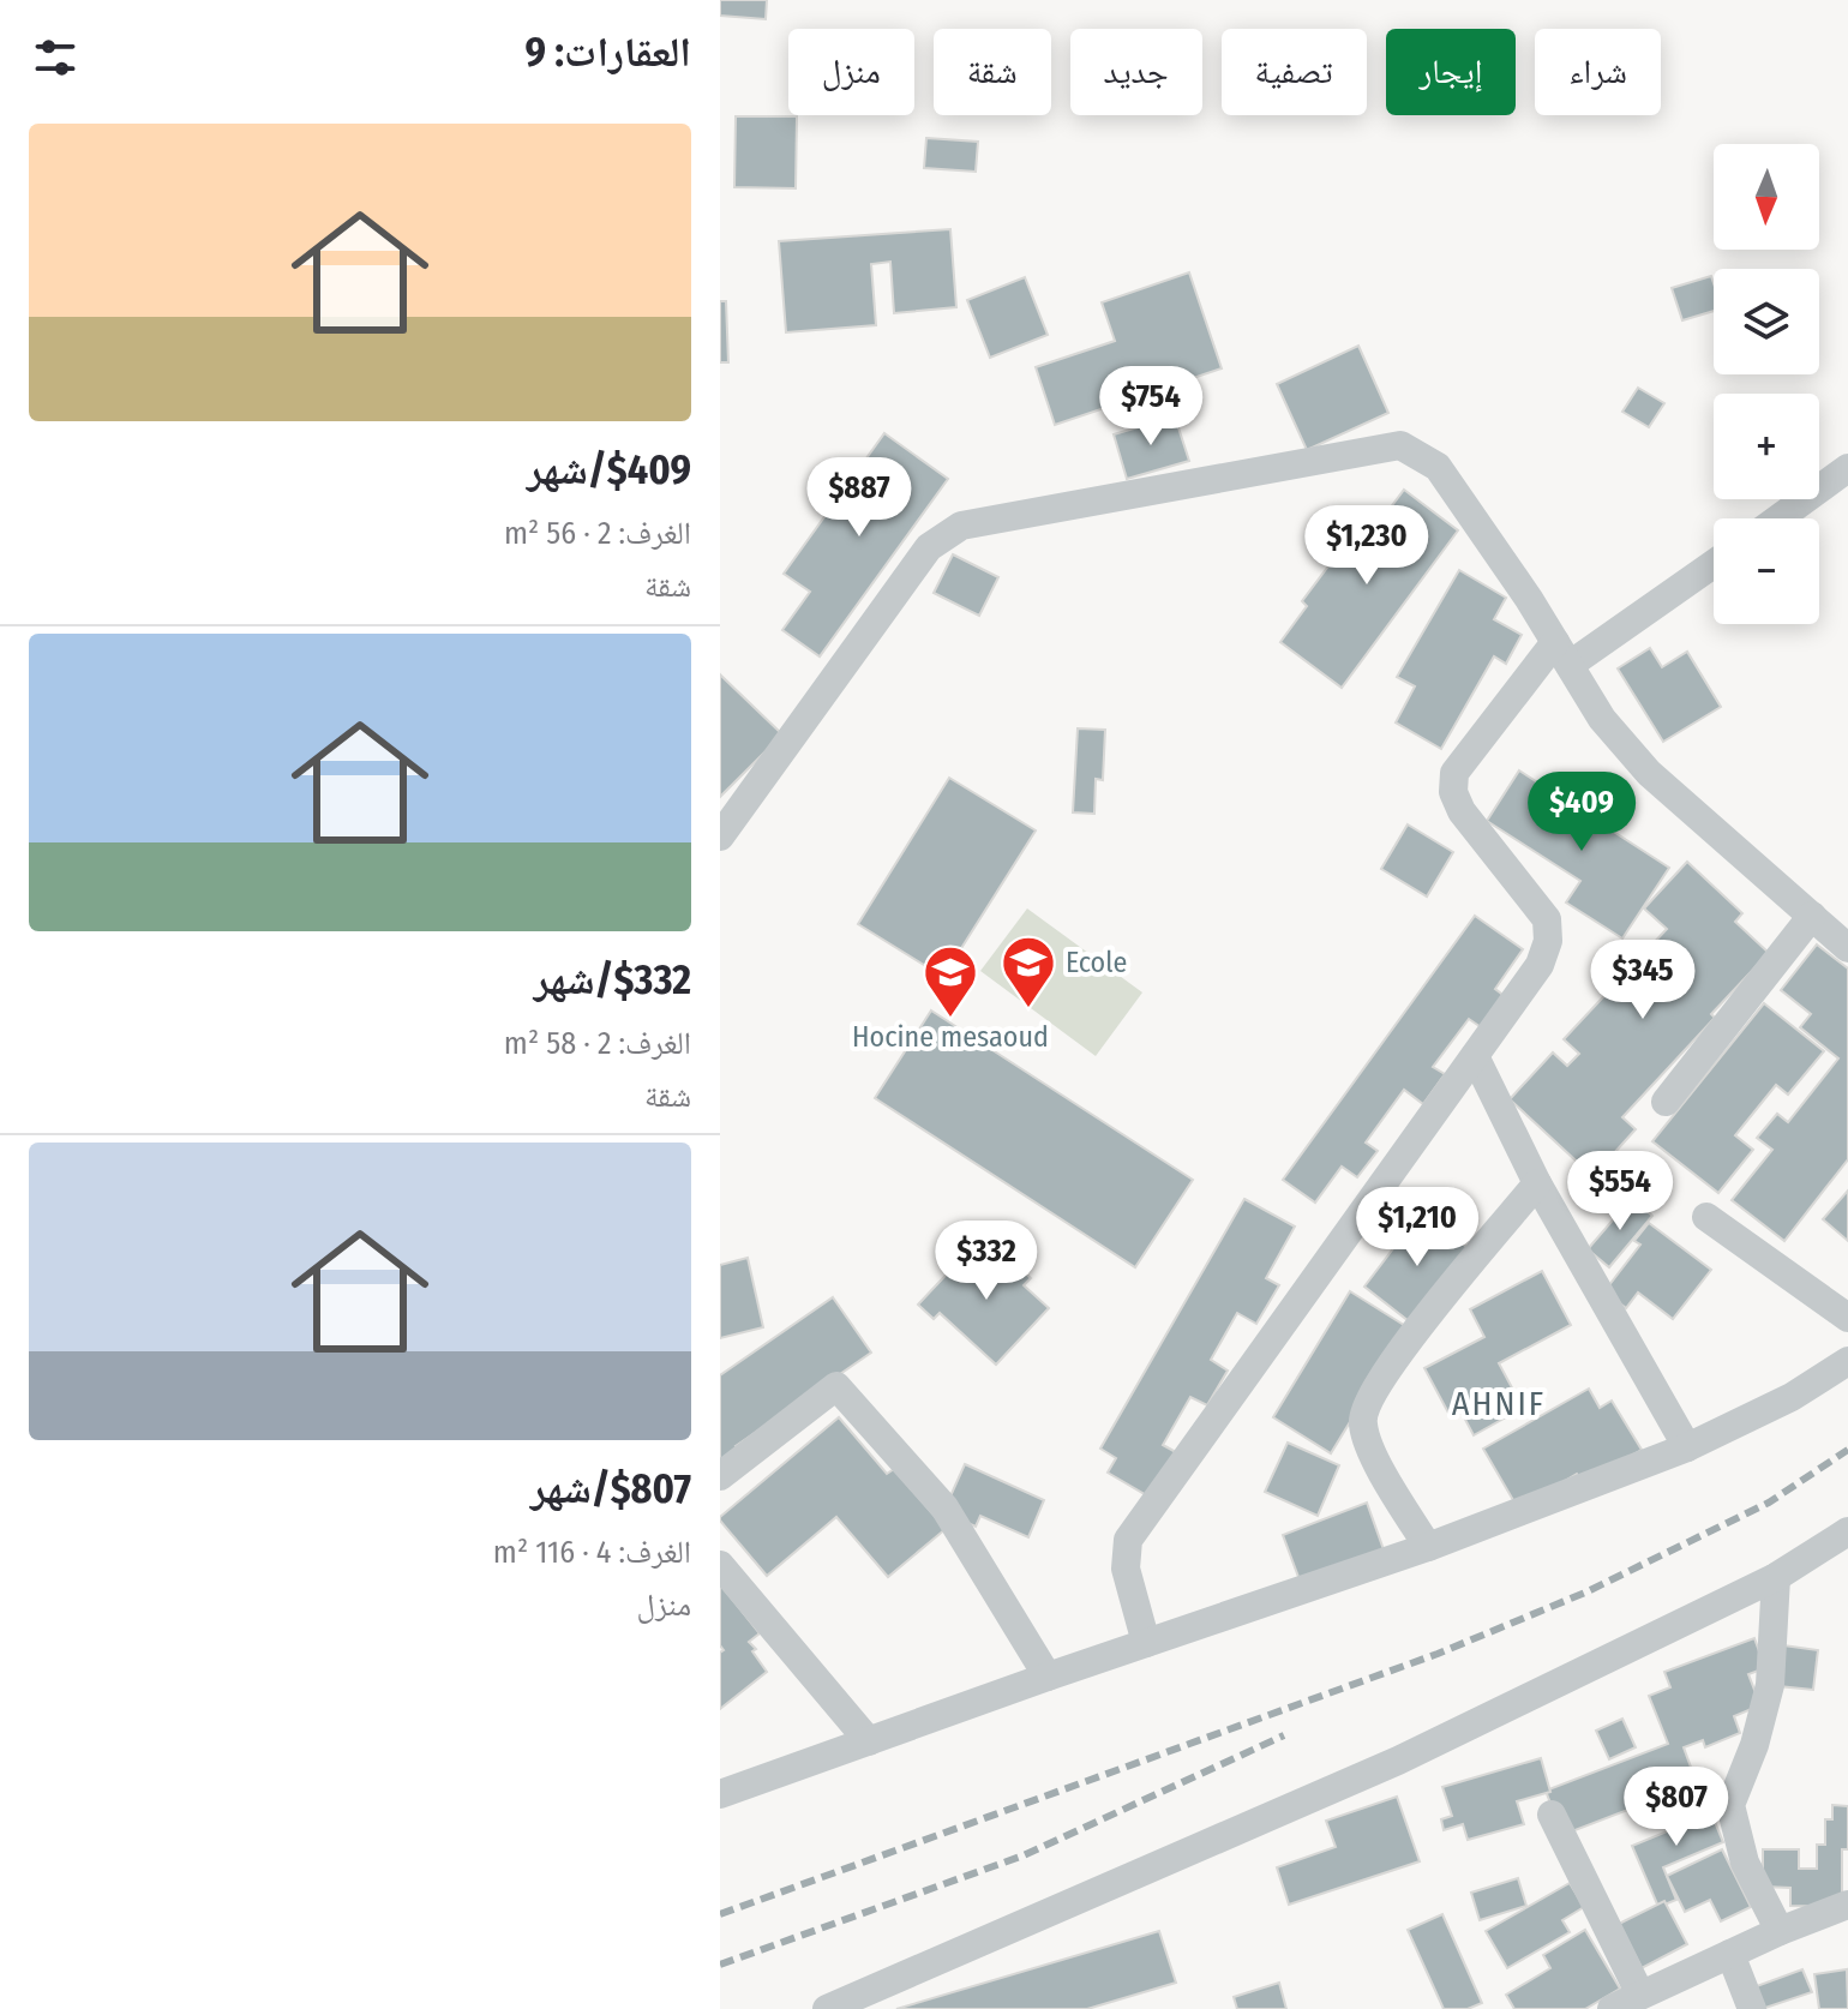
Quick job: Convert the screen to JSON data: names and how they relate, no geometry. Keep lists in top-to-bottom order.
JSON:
{
  "districts": ["AHNIF"],
  "places": {
    "school or university": ["Ecole", "Hocine mesaoud"]
  },
  "north": "bottom",
  "page": {
    "heading": "العقارات: 9",
    "chip": [
      "شراء",
      "إيجار",
      "تصفية",
      "جديد",
      "شقة",
      "منزل"
    ],
    "list": [
      {
        "name": "$409/شهر",
        "note": "الغرف: 2 · 56 m² · شقة"
      },
      {
        "name": "$332/شهر",
        "note": "الغرف: 2 · 58 m² · شقة"
      },
      {
        "name": "$807/شهر",
        "note": "الغرف: 4 · 116 m² · منزل"
      }
    ],
    "map_buttons": ["+", "−"],
    "price": [
      "$754",
      "$887",
      "$1,230",
      "$409",
      "$345",
      "$554",
      "$1,210",
      "$332",
      "$807"
    ]
  }
}
